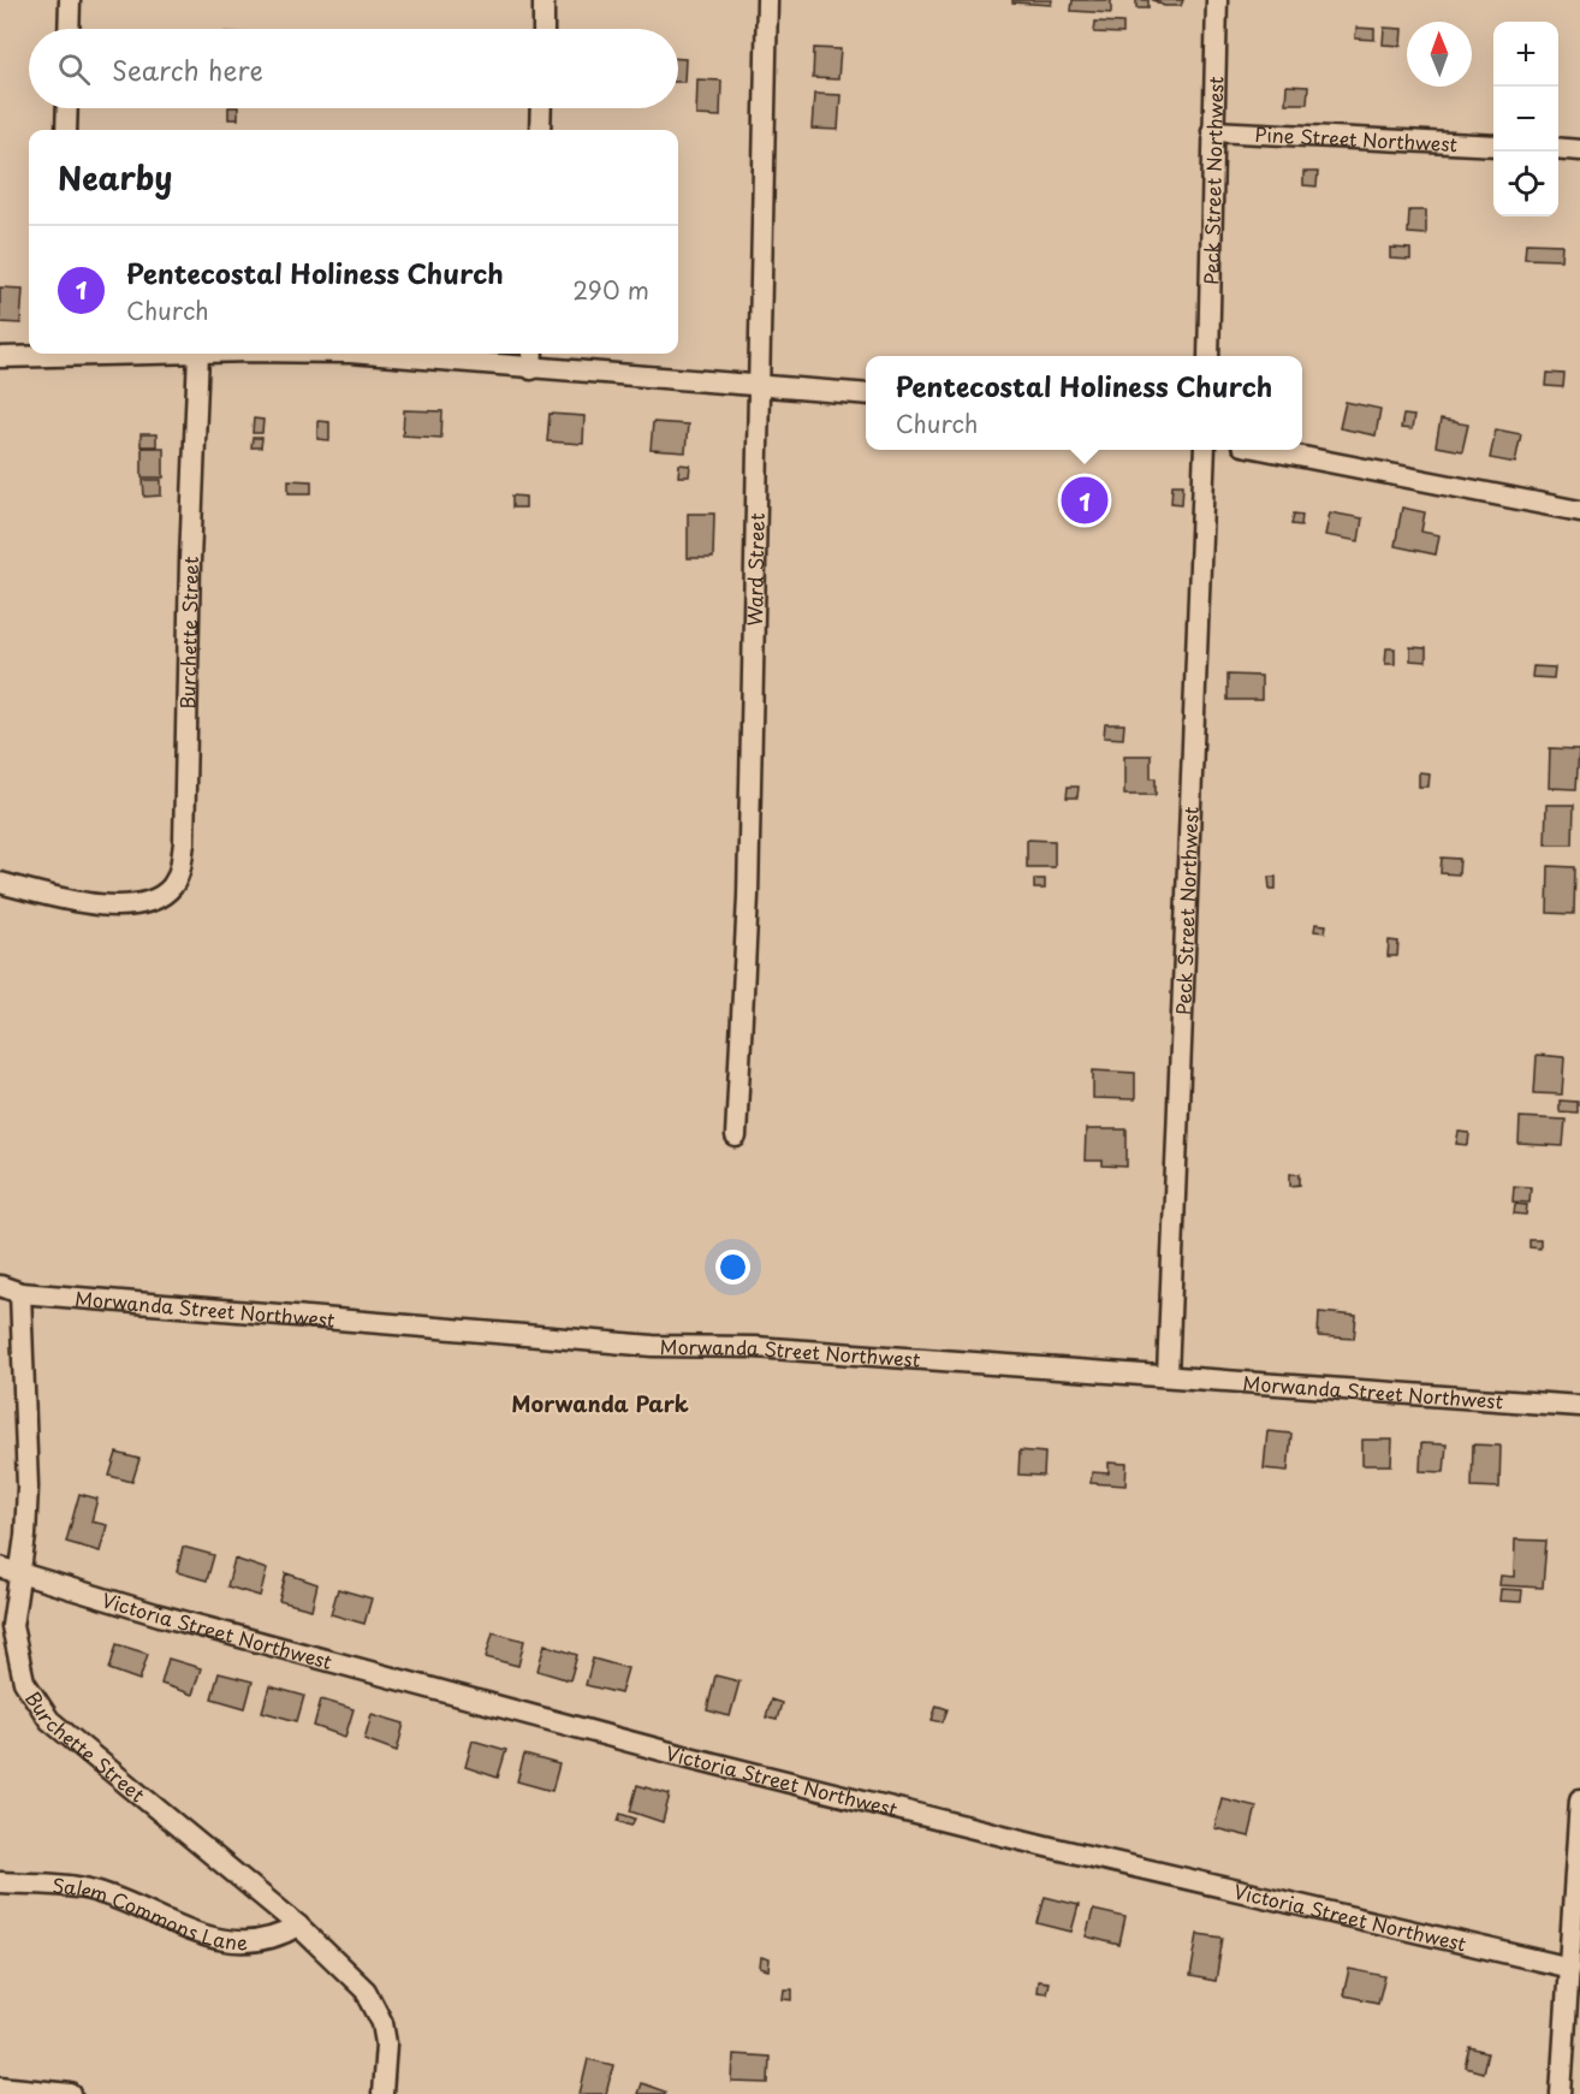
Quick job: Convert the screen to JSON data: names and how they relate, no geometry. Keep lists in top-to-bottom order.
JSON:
{
  "streets": {
    "street": [
      "Pine Street Northwest",
      "Peck Street Northwest",
      "Ward Street",
      "Burchette Street",
      "Morwanda Street Northwest",
      "Victoria Street Northwest",
      "Salem Commons Lane"
    ]
  },
  "crossings": [
    ["Pine Street Northwest", "Peck Street Northwest"],
    ["Peck Street Northwest", "Morwanda Street Northwest"],
    ["Burchette Street", "Morwanda Street Northwest"],
    ["Burchette Street", "Victoria Street Northwest"],
    ["Burchette Street", "Salem Commons Lane"]
  ],
  "districts": ["Morwanda Park"],
  "north": "top",
  "page": {
    "map_buttons": ["+", "−"],
    "search": "Search here",
    "heading": "Nearby",
    "list": [
      {
        "mark": "1",
        "name": "Pentecostal Holiness Church",
        "note": "Church",
        "value": "290 m"
      }
    ],
    "popup": ["Pentecostal Holiness Church", "Church"],
    "pins": "1"
  }
}
